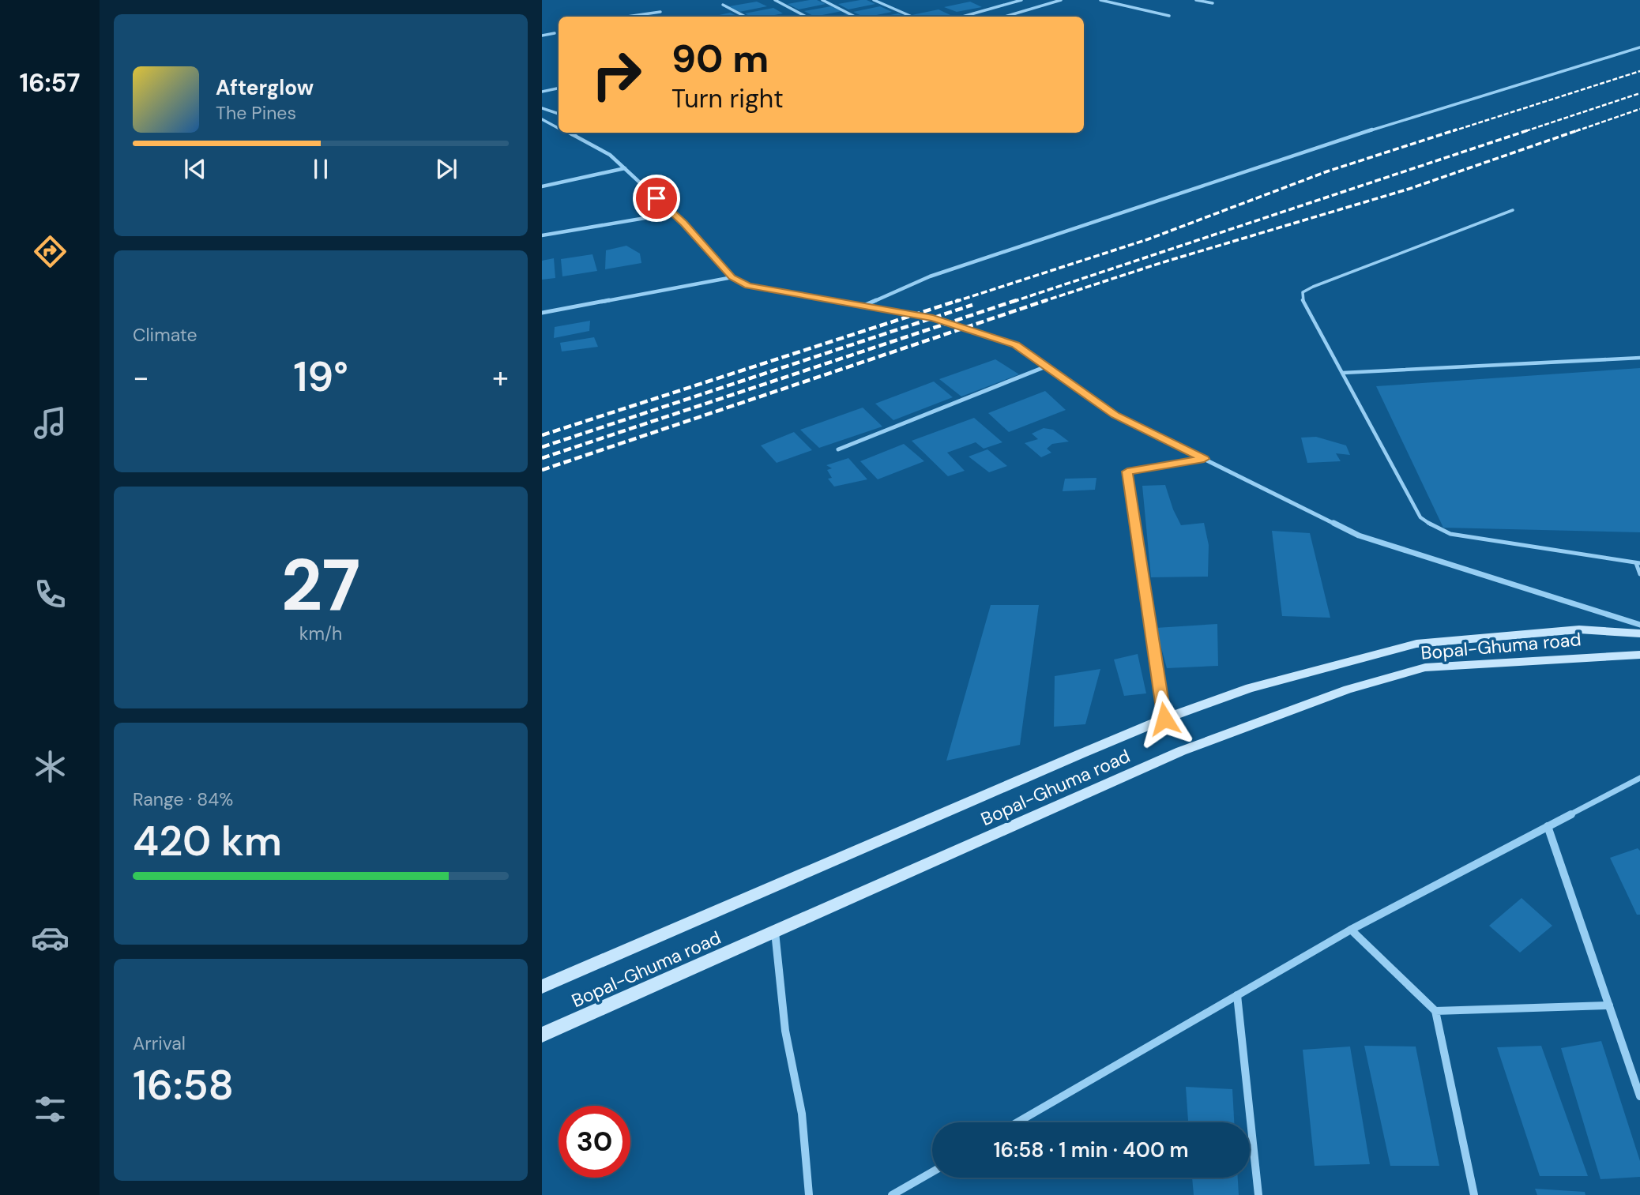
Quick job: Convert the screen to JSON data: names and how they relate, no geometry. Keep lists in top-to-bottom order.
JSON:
{
  "streets": {
    "street": ["Bopal-Ghuma road"]
  },
  "page": {
    "tabs": "16:57",
    "turn": ["90 m", "Turn right"],
    "song": ["Afterglow", "The Pines"],
    "tile": [
      "Climate",
      ["27", "km/h"],
      ["Range · 84%", "420 km"],
      ["Arrival", "16:58"]
    ],
    "heat": ["−", "19°", "+"],
    "limit": "30",
    "trip": "16:58 · 1 min · 400 m"
  }
}
